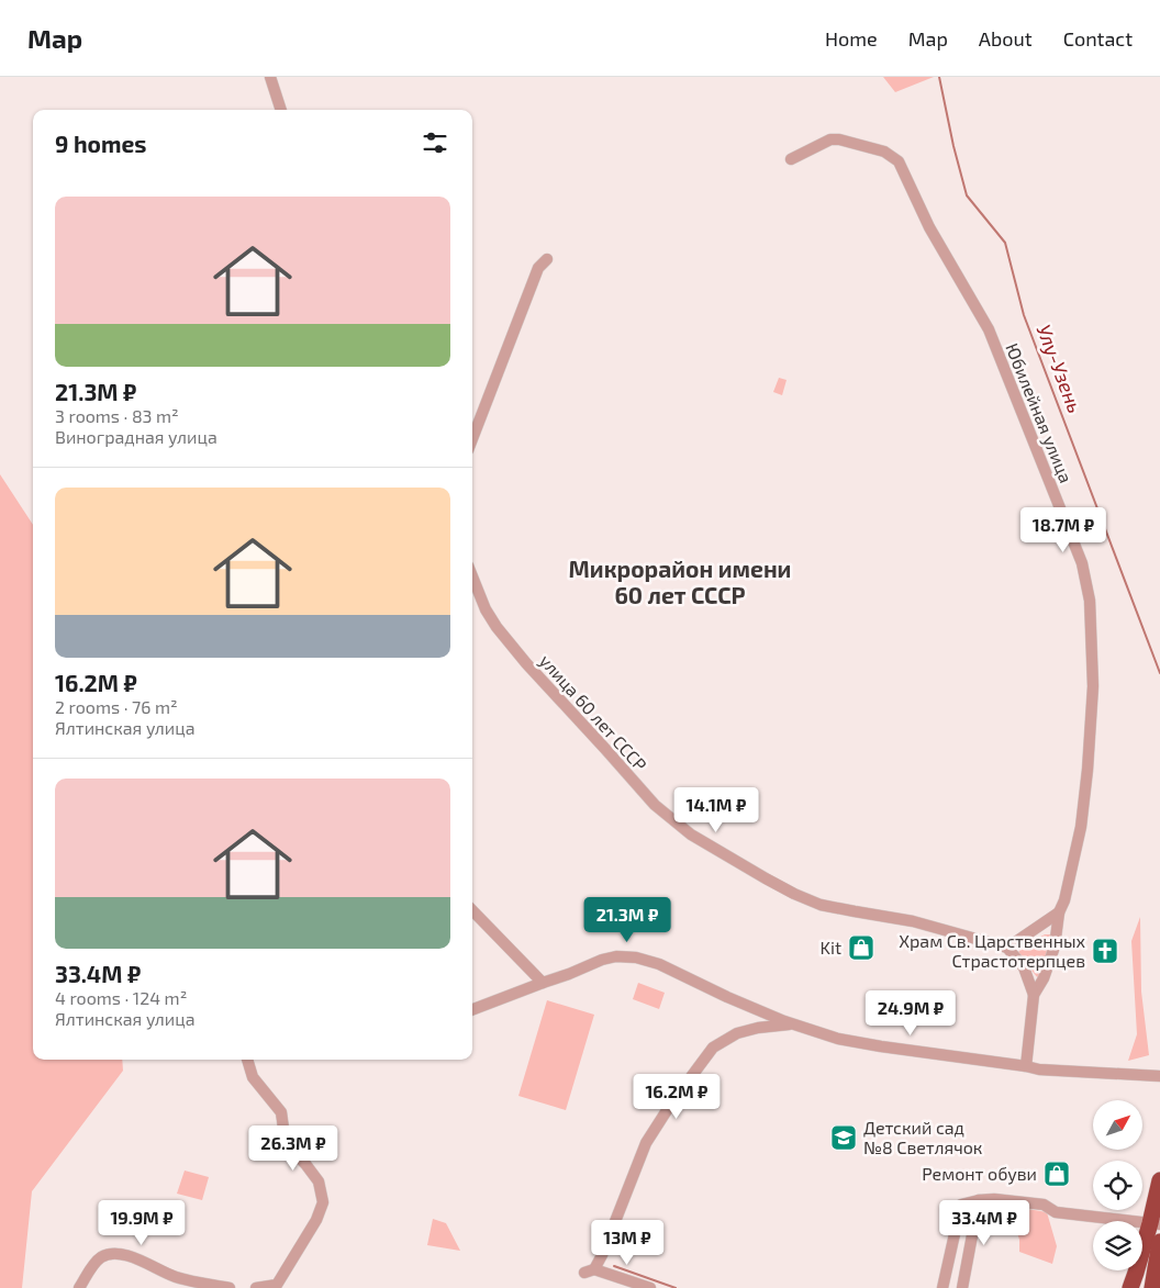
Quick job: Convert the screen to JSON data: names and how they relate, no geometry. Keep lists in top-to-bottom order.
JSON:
{
  "streets": {
    "street": ["Юбилейная улица", "улица 60 лет СССР"]
  },
  "districts": ["Микрорайон имени 60 лет СССР"],
  "water": ["Улу-Узень"],
  "places": {
    "shop": ["Kit", "Ремонт обуви"],
    "church": ["Храм Св. Царственных Страстотерпцев"],
    "school or university": ["Детский сад №8 Светлячок"]
  },
  "north": "top right",
  "page": {
    "header": "Map",
    "nav": [
      "Home",
      "Map",
      "About",
      "Contact"
    ],
    "heading": "9 homes",
    "list": [
      {
        "name": "21.3M ₽",
        "note": "3 rooms · 83 m² · Виноградная улица"
      },
      {
        "name": "16.2M ₽",
        "note": "2 rooms · 76 m² · Ялтинская улица"
      },
      {
        "name": "33.4M ₽",
        "note": "4 rooms · 124 m² · Ялтинская улица"
      }
    ],
    "price": [
      "18.7M ₽",
      "14.1M ₽",
      "21.3M ₽",
      "24.9M ₽",
      "16.2M ₽",
      "26.3M ₽",
      "19.9M ₽",
      "33.4M ₽",
      "13M ₽"
    ]
  }
}
